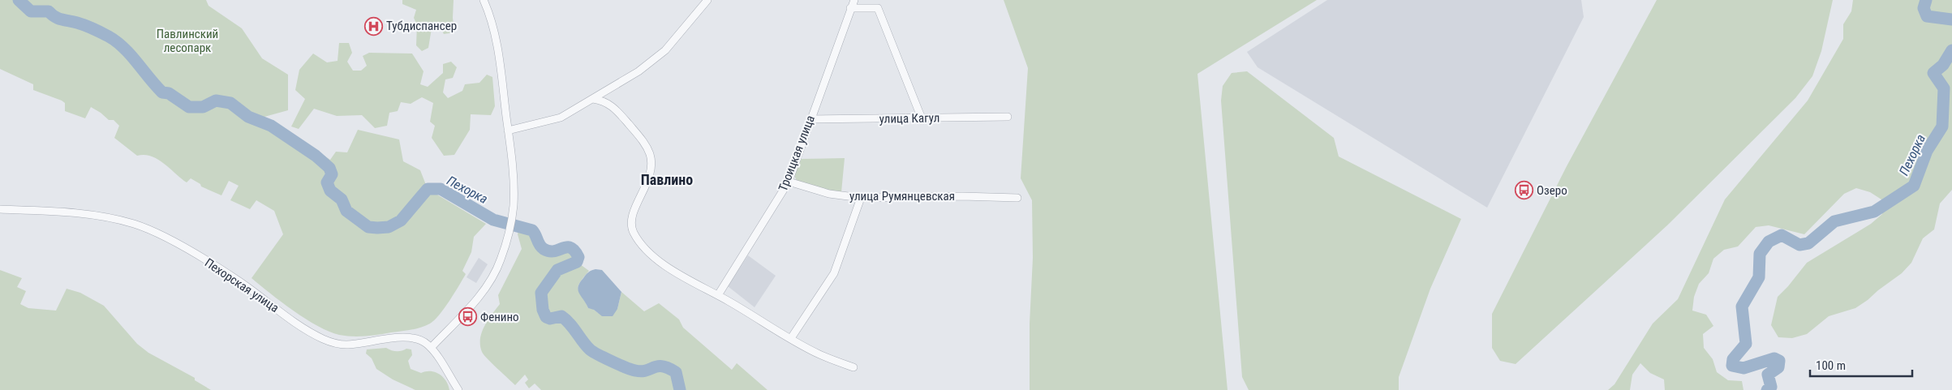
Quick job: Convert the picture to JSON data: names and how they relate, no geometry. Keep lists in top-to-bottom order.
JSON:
{
  "streets": {
    "street": [
      "улица Кагул",
      "Троицкая улица",
      "улица Румянцевская",
      "Пехорская улица"
    ]
  },
  "crossings": [
    ["улица Кагул", "Троицкая улица"],
    ["Троицкая улица", "улица Румянцевская"]
  ],
  "districts": ["Павлино"],
  "water": ["Пехорка"],
  "parks": ["Павлинский лесопарк"],
  "places": {
    "hospital": ["Тубдиспансер"],
    "bus stop": ["Озеро", "Фенино"]
  },
  "scale_bar": "100 m"
}
